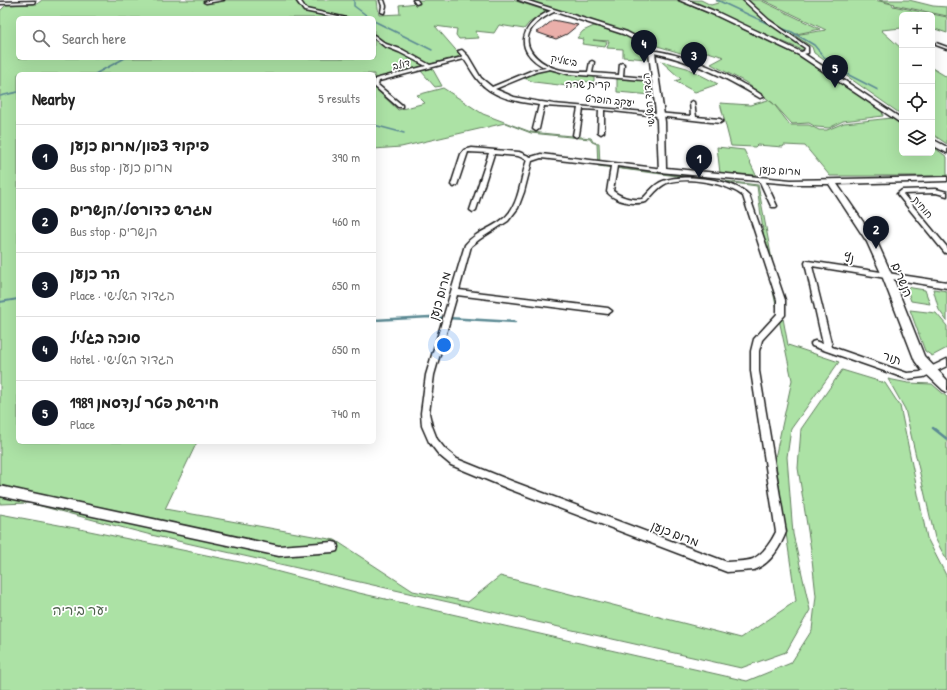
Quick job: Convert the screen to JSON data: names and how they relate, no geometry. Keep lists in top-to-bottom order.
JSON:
{
  "streets": {
    "street": [
      "ביאליק",
      "דולב",
      "יעקב הופרט",
      "הגדוד השלישי",
      "מרום כנען",
      "חוחית",
      "נץ",
      "הנשרים",
      "תור"
    ]
  },
  "crossings": [
    ["ביאליק", "הגדוד השלישי"],
    ["דולב", "יעקב הופרט"],
    ["יעקב הופרט", "הגדוד השלישי"],
    ["הגדוד השלישי", "מרום כנען"],
    ["מרום כנען", "הנשרים"],
    ["נץ", "הנשרים"],
    ["נץ", "תור"],
    ["הנשרים", "תור"]
  ],
  "districts": ["קרית שרה"],
  "parks": ["יער ביריה"],
  "page": {
    "map_buttons": ["+", "−"],
    "search": "Search here",
    "pins": [
      "4",
      "3",
      "5",
      "1",
      "2"
    ],
    "heading": ["Nearby", "5 results"],
    "list": [
      {
        "mark": "1",
        "name": "פיקוד צפון/מרום כנען",
        "note": "Bus stop · מרום כנען",
        "value": "390 m"
      },
      {
        "mark": "2",
        "name": "מגרש כדורסל/הנשרים",
        "note": "Bus stop · הנשרים",
        "value": "460 m"
      },
      {
        "mark": "3",
        "name": "הר כנען",
        "note": "Place · הגדוד השלישי",
        "value": "650 m"
      },
      {
        "mark": "4",
        "name": "סוכה בגליל",
        "note": "Hotel · הגדוד השלישי",
        "value": "650 m"
      },
      {
        "mark": "5",
        "name": "חירשת פטר לנדסמן 1989",
        "note": "Place",
        "value": "740 m"
      }
    ]
  }
}
